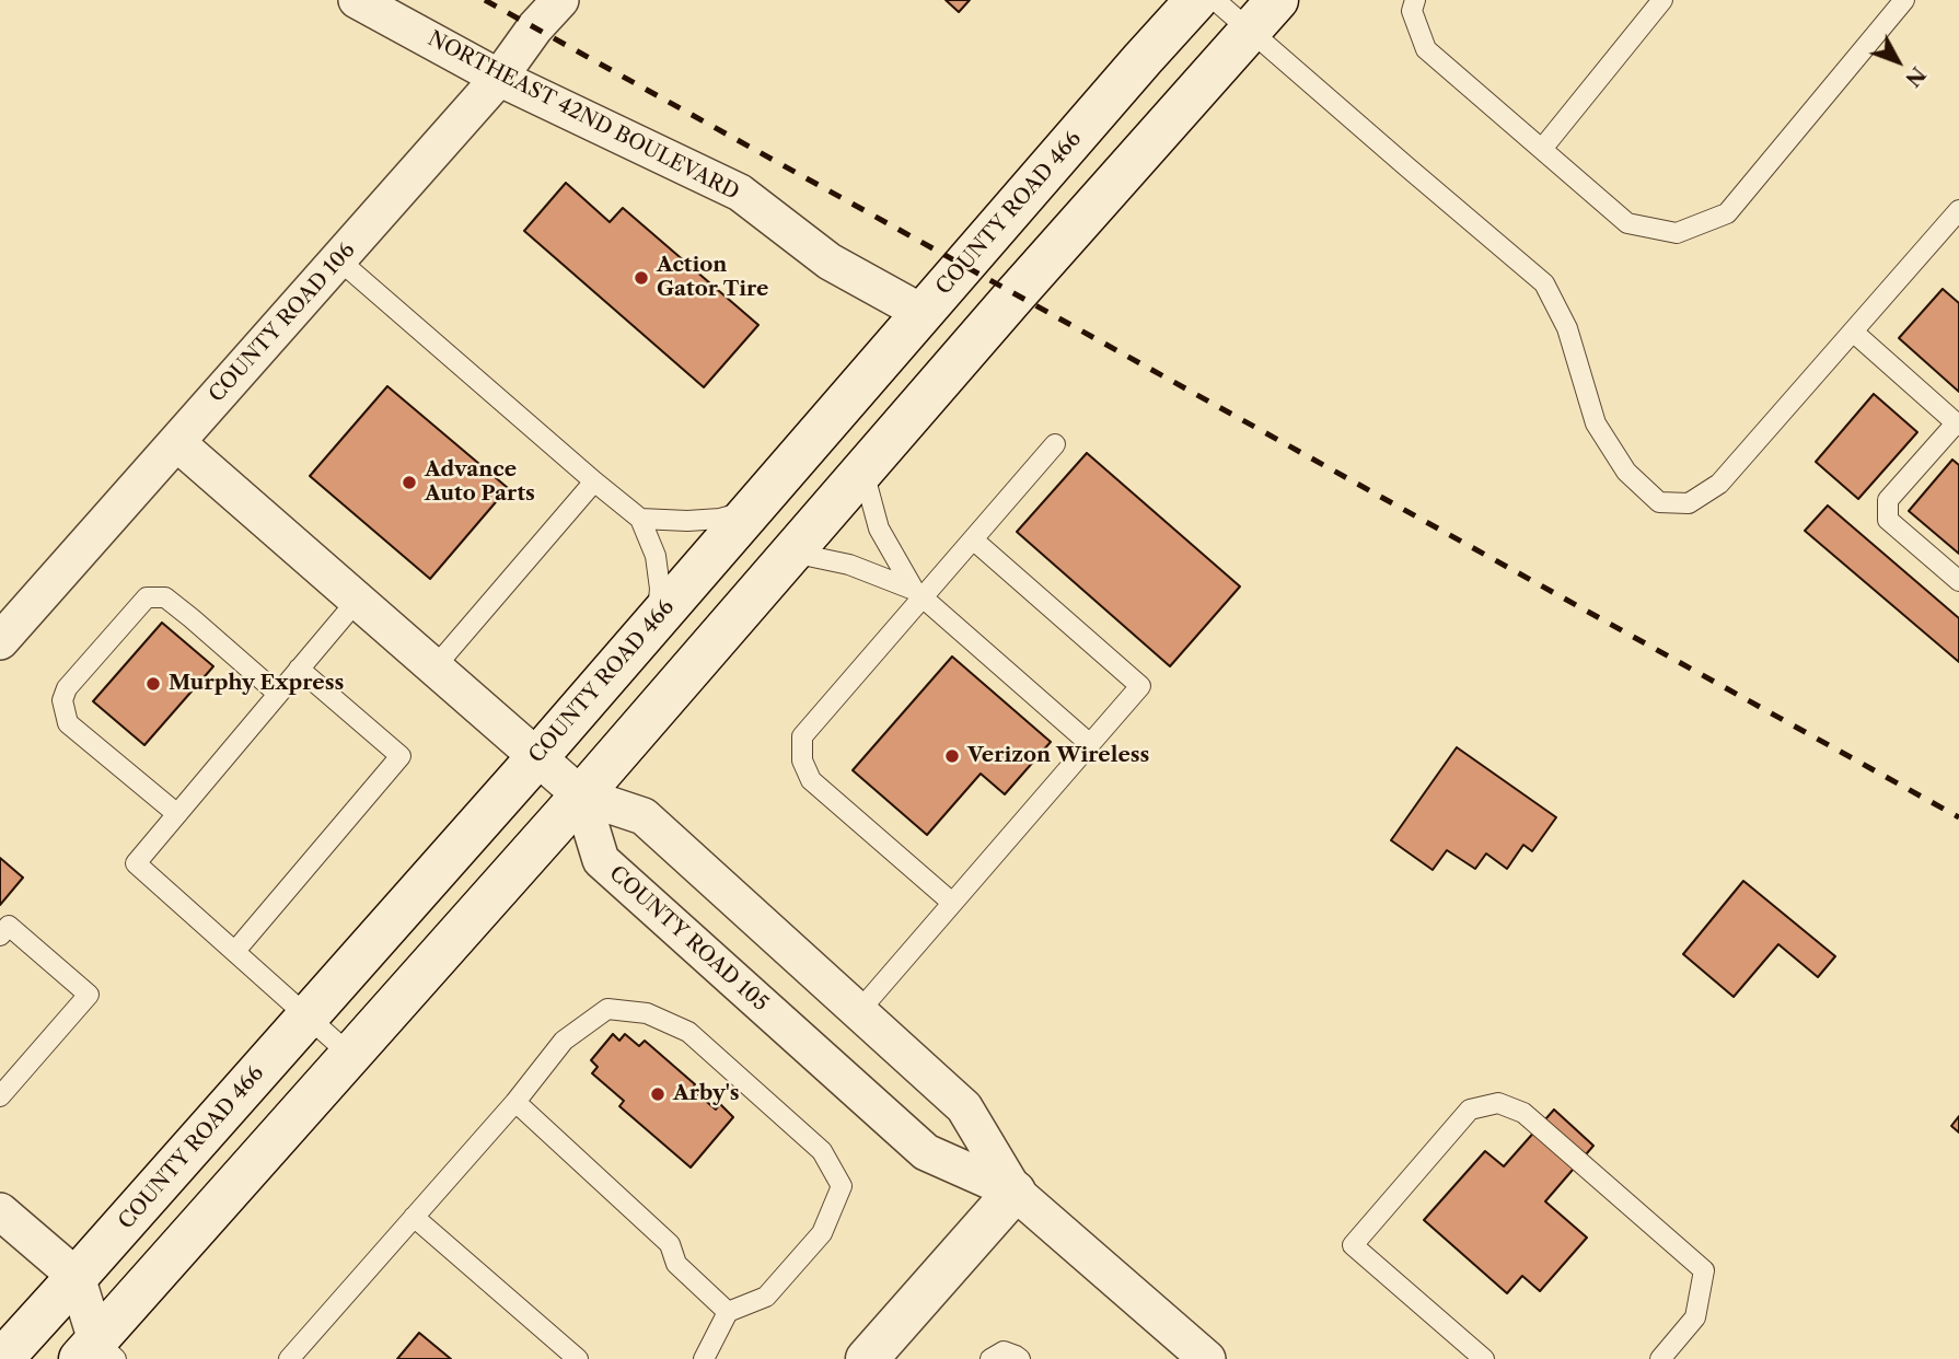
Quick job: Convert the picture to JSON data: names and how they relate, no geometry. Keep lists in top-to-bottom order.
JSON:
{
  "streets": {
    "main road": ["COUNTY ROAD 466"],
    "street": ["NORTHEAST 42ND BOULEVARD", "COUNTY ROAD 106", "COUNTY ROAD 105"]
  },
  "crossings": [
    ["NORTHEAST 42ND BOULEVARD", "COUNTY ROAD 466"],
    ["NORTHEAST 42ND BOULEVARD", "COUNTY ROAD 106"]
  ],
  "places": [
    "Action Gator Tire",
    "Advance Auto Parts",
    "Murphy Express",
    "Verizon Wireless",
    "Arby's"
  ],
  "north": "bottom right"
}
